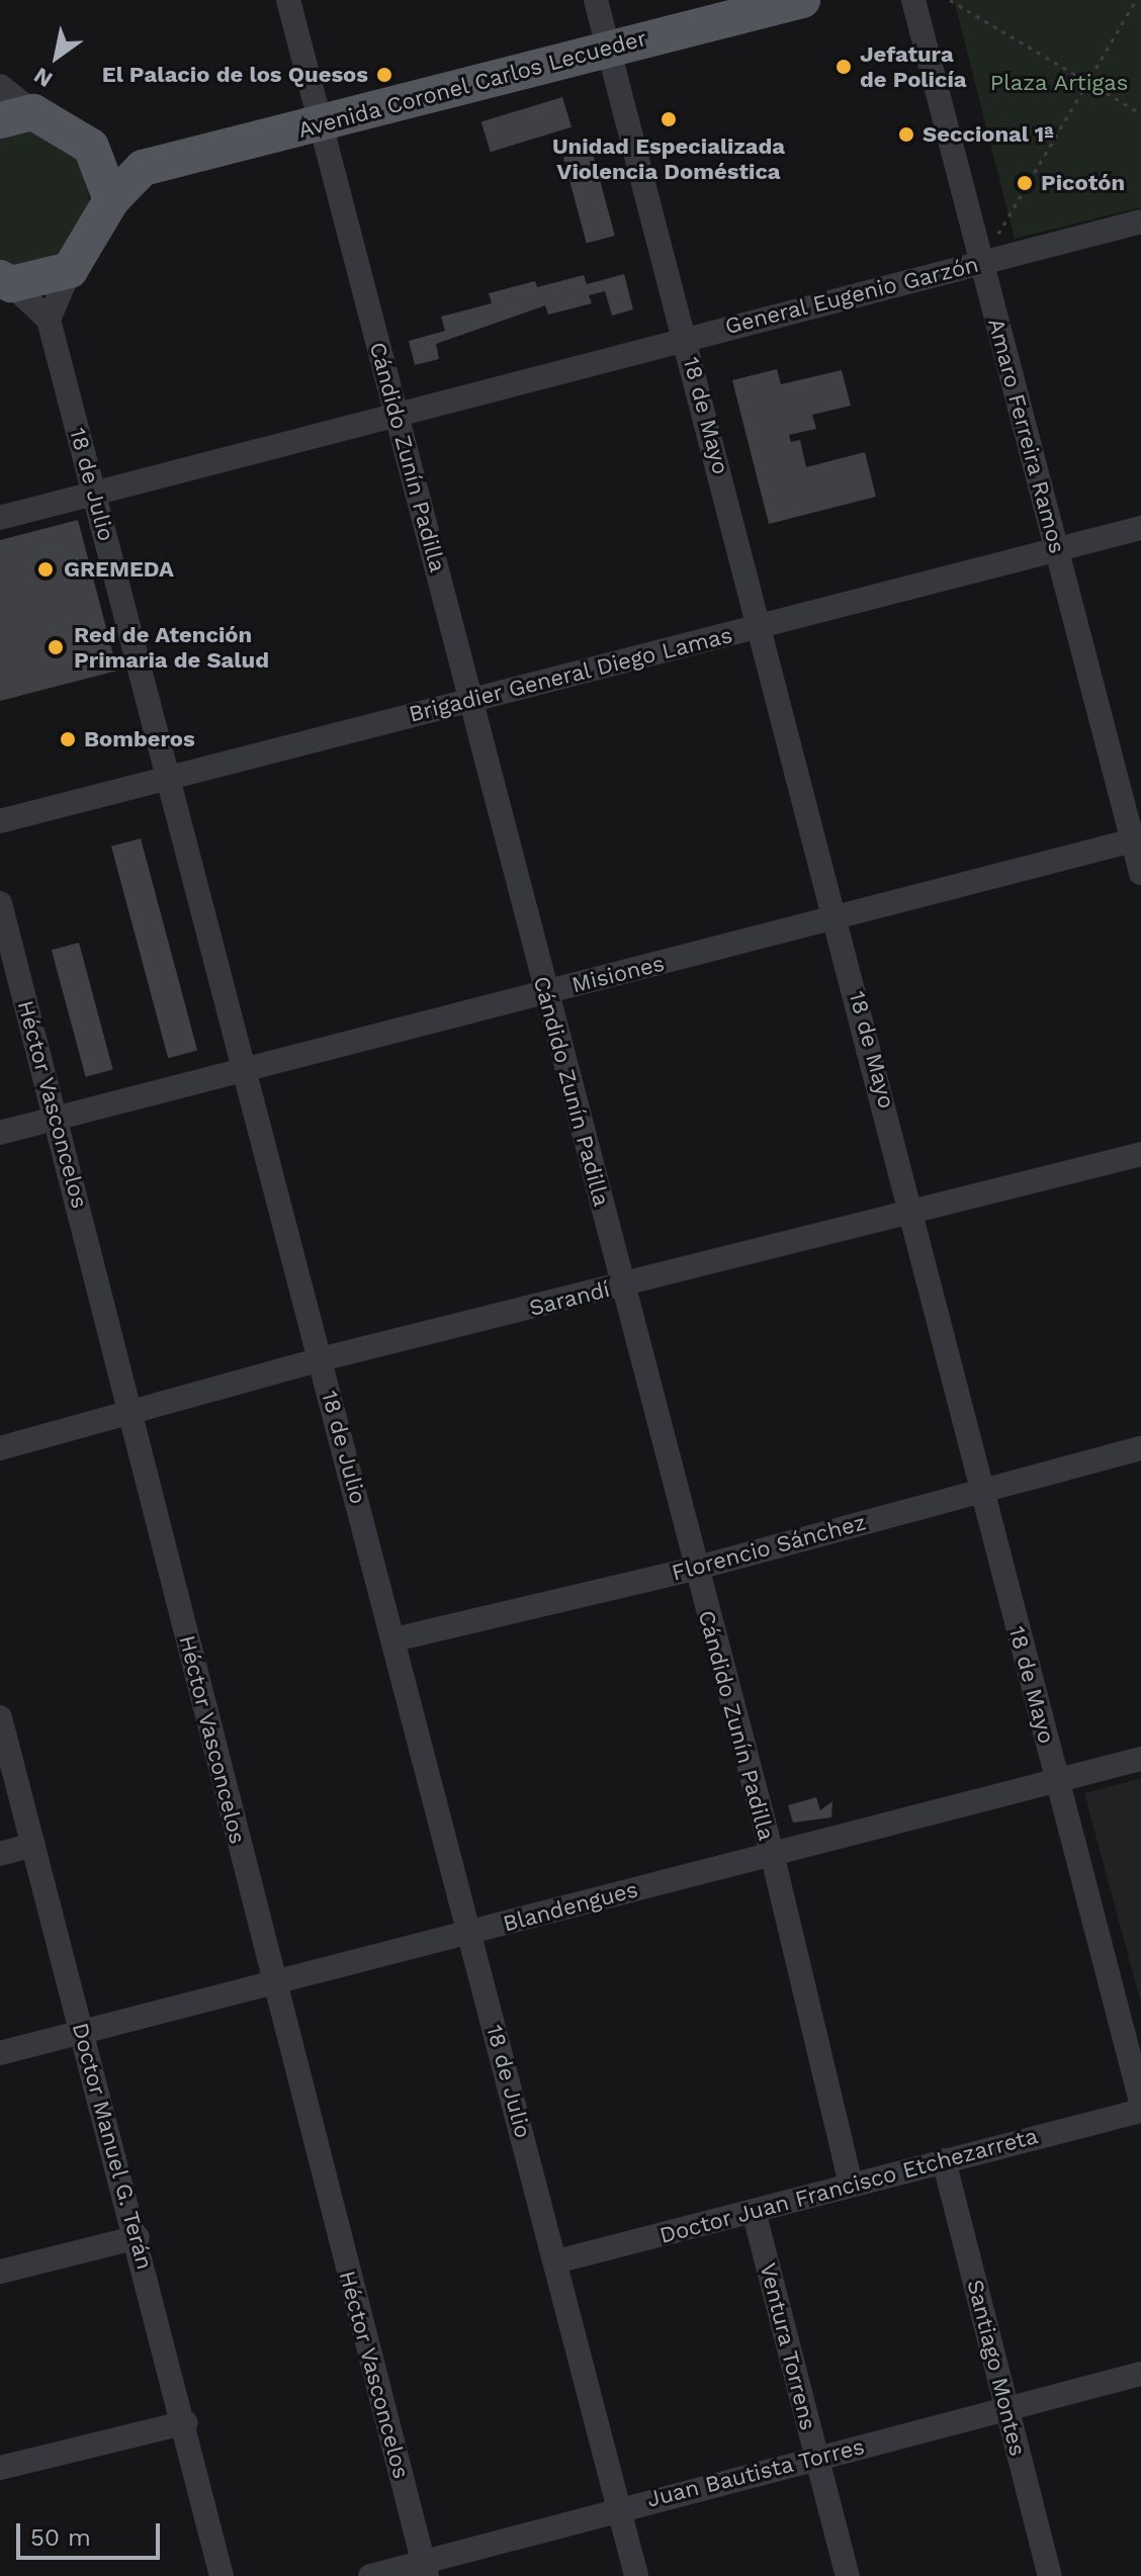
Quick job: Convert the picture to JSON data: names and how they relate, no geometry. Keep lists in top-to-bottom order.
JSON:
{
  "streets": {
    "main road": ["Avenida Coronel Carlos Lecueder"],
    "street": [
      "General Eugenio Garzón",
      "18 de Mayo",
      "Amaro Ferreira Ramos",
      "Cándido Zunín Padilla",
      "18 de Julio",
      "Brigadier General Diego Lamas",
      "Misiones",
      "Héctor Vasconcelos",
      "Sarandí",
      "Florencio Sánchez",
      "Blandengues",
      "Doctor Manuel G. Terán",
      "Doctor Juan Francisco Etchezarreta",
      "Ventura Torrens",
      "Santiago Montes",
      "Juan Bautista Torres"
    ]
  },
  "crossings": [
    ["Avenida Coronel Carlos Lecueder", "18 de Mayo"],
    ["Avenida Coronel Carlos Lecueder", "Cándido Zunín Padilla"],
    ["General Eugenio Garzón", "18 de Mayo"],
    ["General Eugenio Garzón", "Amaro Ferreira Ramos"],
    ["General Eugenio Garzón", "Cándido Zunín Padilla"],
    ["General Eugenio Garzón", "18 de Julio"],
    ["18 de Mayo", "Brigadier General Diego Lamas"],
    ["18 de Mayo", "Misiones"],
    ["18 de Mayo", "Sarandí"],
    ["18 de Mayo", "Florencio Sánchez"],
    ["18 de Mayo", "Blandengues"],
    ["Amaro Ferreira Ramos", "Brigadier General Diego Lamas"],
    ["Amaro Ferreira Ramos", "Misiones"],
    ["Cándido Zunín Padilla", "Brigadier General Diego Lamas"],
    ["Cándido Zunín Padilla", "Misiones"],
    ["Cándido Zunín Padilla", "Sarandí"],
    ["Cándido Zunín Padilla", "Florencio Sánchez"],
    ["Cándido Zunín Padilla", "Blandengues"],
    ["Cándido Zunín Padilla", "Doctor Juan Francisco Etchezarreta"],
    ["18 de Julio", "Brigadier General Diego Lamas"],
    ["18 de Julio", "Misiones"],
    ["18 de Julio", "Sarandí"],
    ["18 de Julio", "Florencio Sánchez"],
    ["18 de Julio", "Blandengues"],
    ["18 de Julio", "Doctor Juan Francisco Etchezarreta"],
    ["18 de Julio", "Juan Bautista Torres"],
    ["Misiones", "Héctor Vasconcelos"],
    ["Héctor Vasconcelos", "Sarandí"],
    ["Héctor Vasconcelos", "Blandengues"],
    ["Héctor Vasconcelos", "Juan Bautista Torres"],
    ["Blandengues", "Doctor Manuel G. Terán"],
    ["Doctor Juan Francisco Etchezarreta", "Ventura Torrens"],
    ["Doctor Juan Francisco Etchezarreta", "Santiago Montes"],
    ["Ventura Torrens", "Juan Bautista Torres"],
    ["Santiago Montes", "Juan Bautista Torres"]
  ],
  "parks": ["Plaza Artigas"],
  "places": [
    "Jefatura de Policía",
    "El Palacio de los Quesos",
    "Unidad Especializada Violencia Doméstica",
    "Seccional 1ª",
    "Picotón",
    "GREMEDA",
    "Red de Atención Primaria de Salud",
    "Bomberos"
  ],
  "scale_bar": "50 m",
  "north": "bottom left"
}
